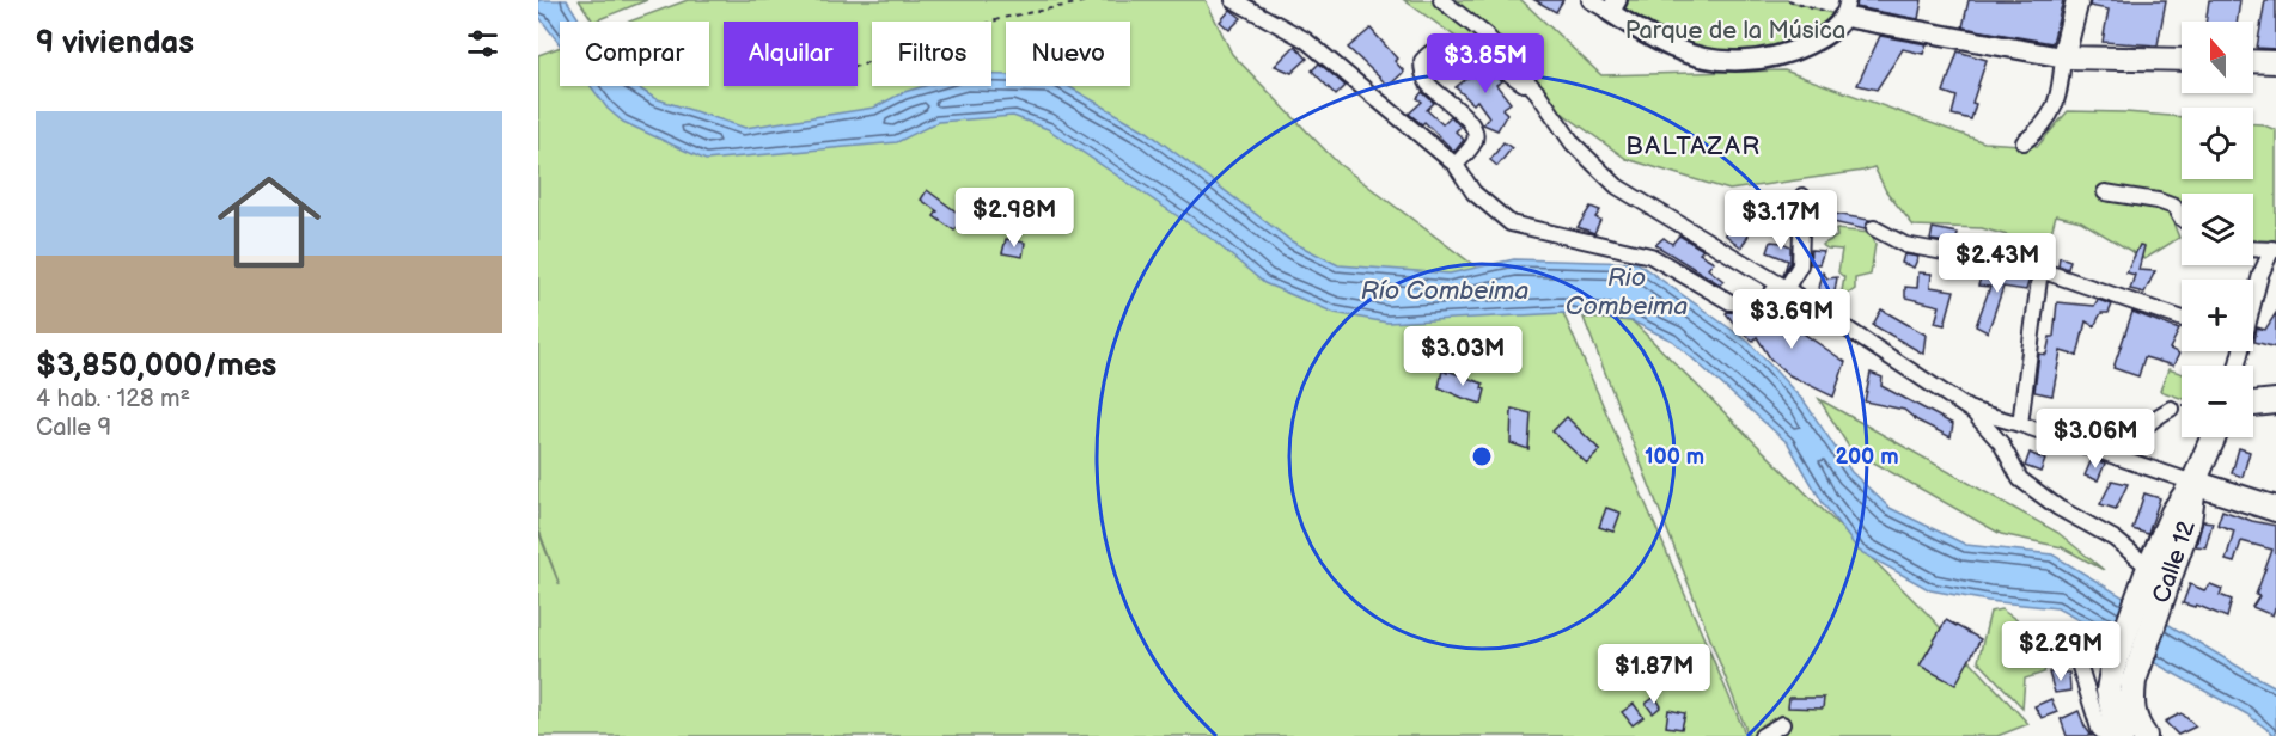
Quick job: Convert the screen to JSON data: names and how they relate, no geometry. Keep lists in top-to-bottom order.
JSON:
{
  "streets": {
    "main road": ["Calle 12"]
  },
  "districts": ["BALTAZAR"],
  "water": ["Rio Combeima", "Río Combeima"],
  "parks": ["Parque de la Música"],
  "north": "top",
  "page": {
    "heading": "9 viviendas",
    "map_buttons": ["+", "−"],
    "chip": [
      "Comprar",
      "Alquilar",
      "Filtros",
      "Nuevo"
    ],
    "price": [
      "$3.85M",
      "$2.98M",
      "$3.17M",
      "$2.43M",
      "$3.69M",
      "$3.03M",
      "$3.06M",
      "$2.29M",
      "$1.87M"
    ],
    "list": [
      {
        "name": "$3,850,000/mes",
        "note": "4 hab. · 128 m² · Calle 9"
      }
    ]
  },
  "rings": ["100 m", "200 m"]
}
